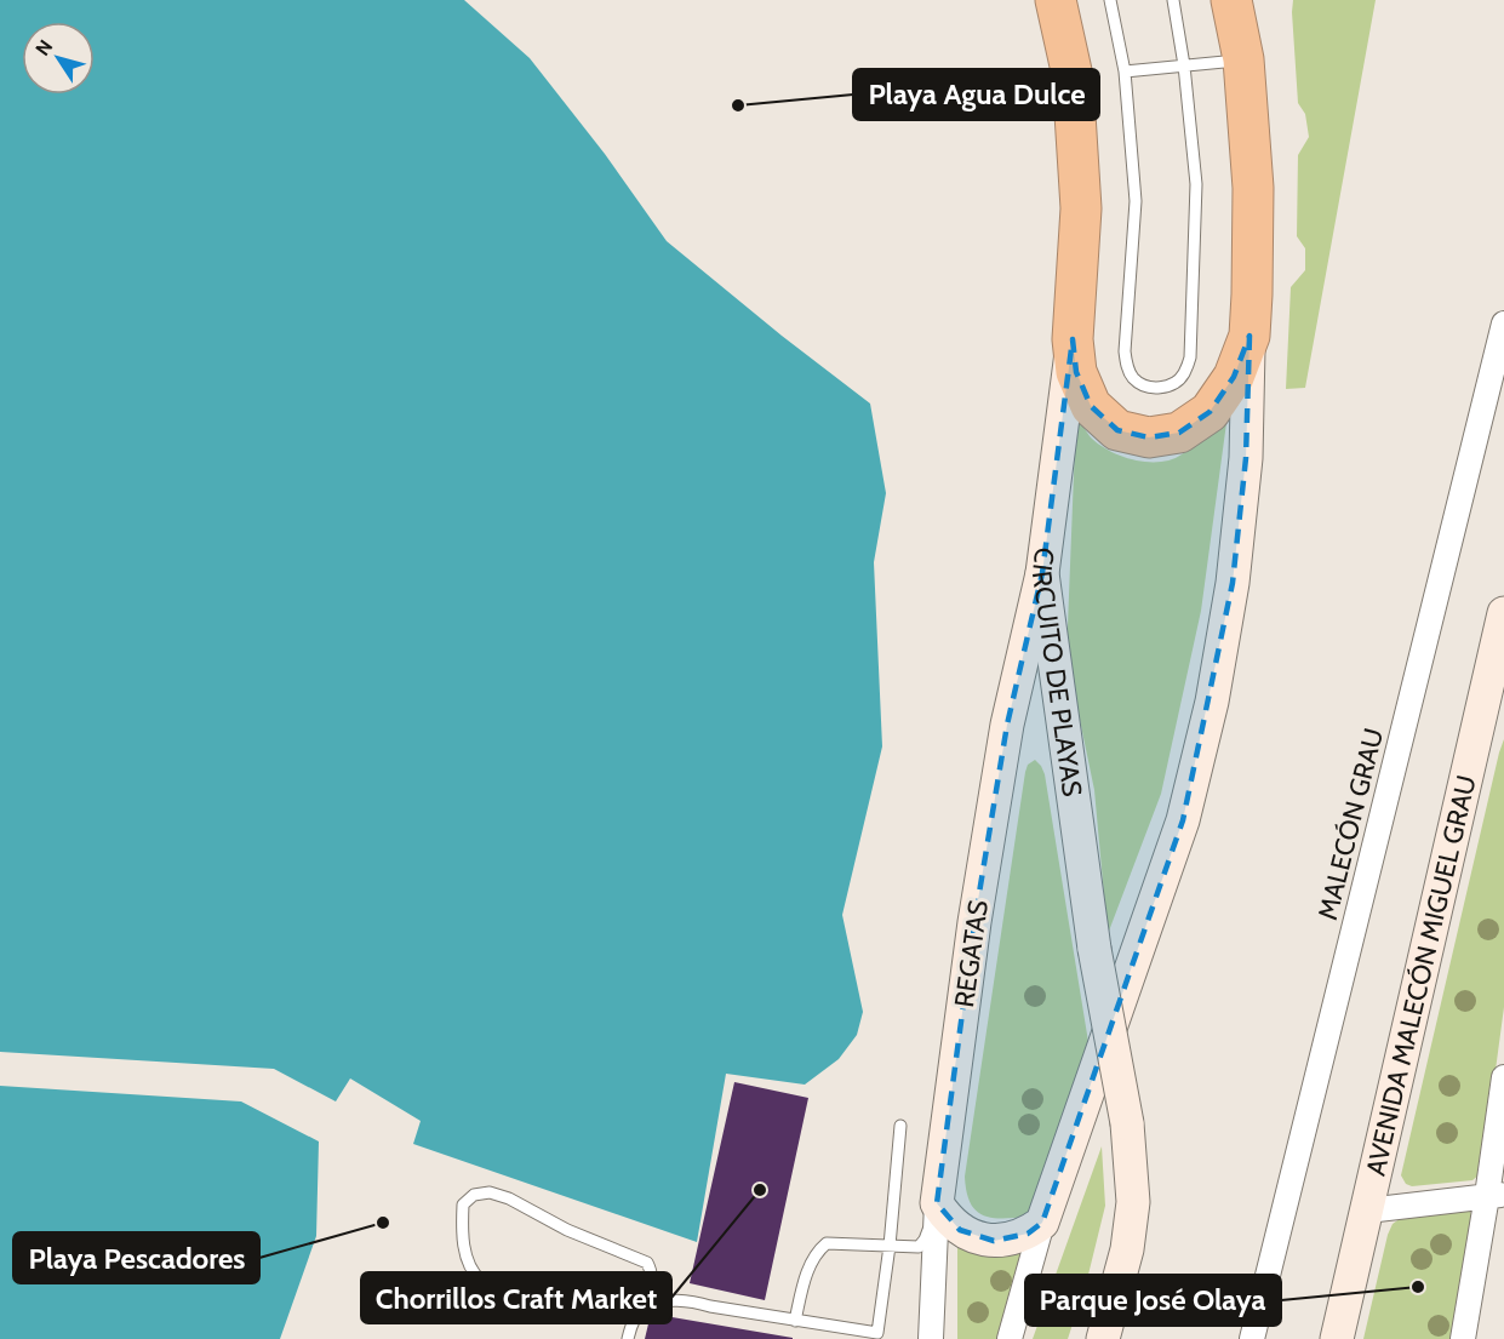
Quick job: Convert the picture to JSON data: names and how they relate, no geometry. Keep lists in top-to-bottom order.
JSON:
{
  "streets": {
    "highway": ["CIRCUITO DE PLAYAS"],
    "main road": ["REGATAS", "AVENIDA MALECÓN MIGUEL GRAU"],
    "street": ["MALECÓN GRAU"]
  },
  "crossings": [
    ["CIRCUITO DE PLAYAS", "REGATAS"]
  ],
  "places": [
    "Playa Agua Dulce",
    "Chorrillos Craft Market",
    "Playa Pescadores",
    "Parque José Olaya"
  ],
  "north": "top left"
}
